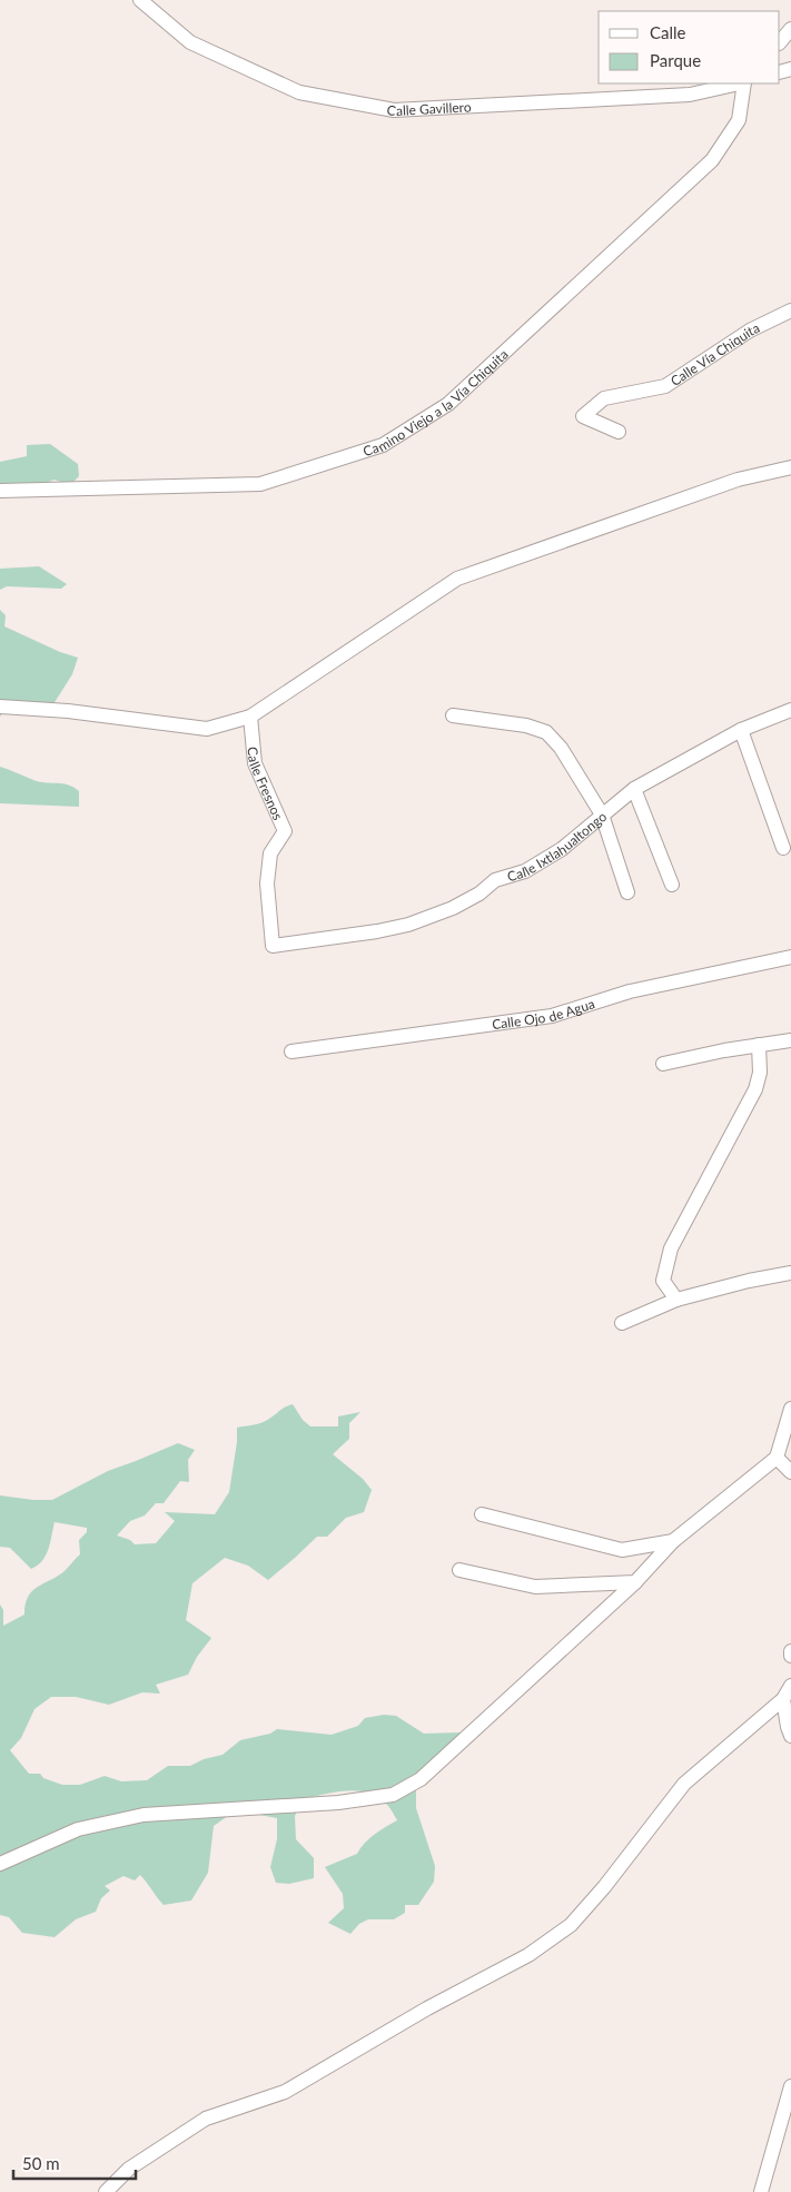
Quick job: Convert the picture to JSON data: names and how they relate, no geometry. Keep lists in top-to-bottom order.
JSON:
{
  "streets": {
    "street": [
      "Calle Gavillero",
      "Calle Vía Chiquita",
      "Camino Viejo a la Vía Chiquita",
      "Calle Fresnos",
      "Calle Ixtlahualtongo",
      "Calle Ojo de Agua"
    ]
  },
  "crossings": [
    ["Calle Fresnos", "Calle Ixtlahualtongo"]
  ],
  "legend": ["Calle", "Parque"],
  "scale_bar": "50 m"
}
